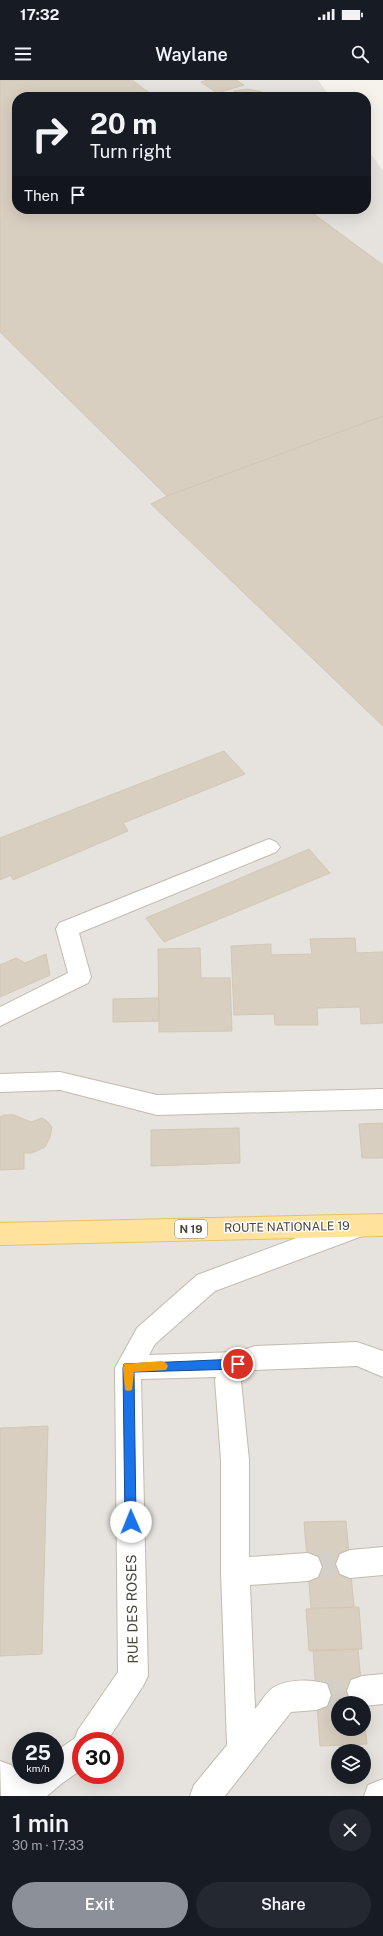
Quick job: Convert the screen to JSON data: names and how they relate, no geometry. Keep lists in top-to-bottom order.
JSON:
{
  "streets": {
    "main road": ["ROUTE NATIONALE 19", "N 19"],
    "street": ["RUE DES ROSES"]
  },
  "page": {
    "status": "17:32",
    "header": "Waylane",
    "turn": ["20 m", "Turn right"],
    "then": "Then",
    "speed": "25 km/h",
    "limit": "30",
    "heading": ["1 min", "30 m · 17:33"],
    "buttons": ["Exit", "Share"]
  }
}
